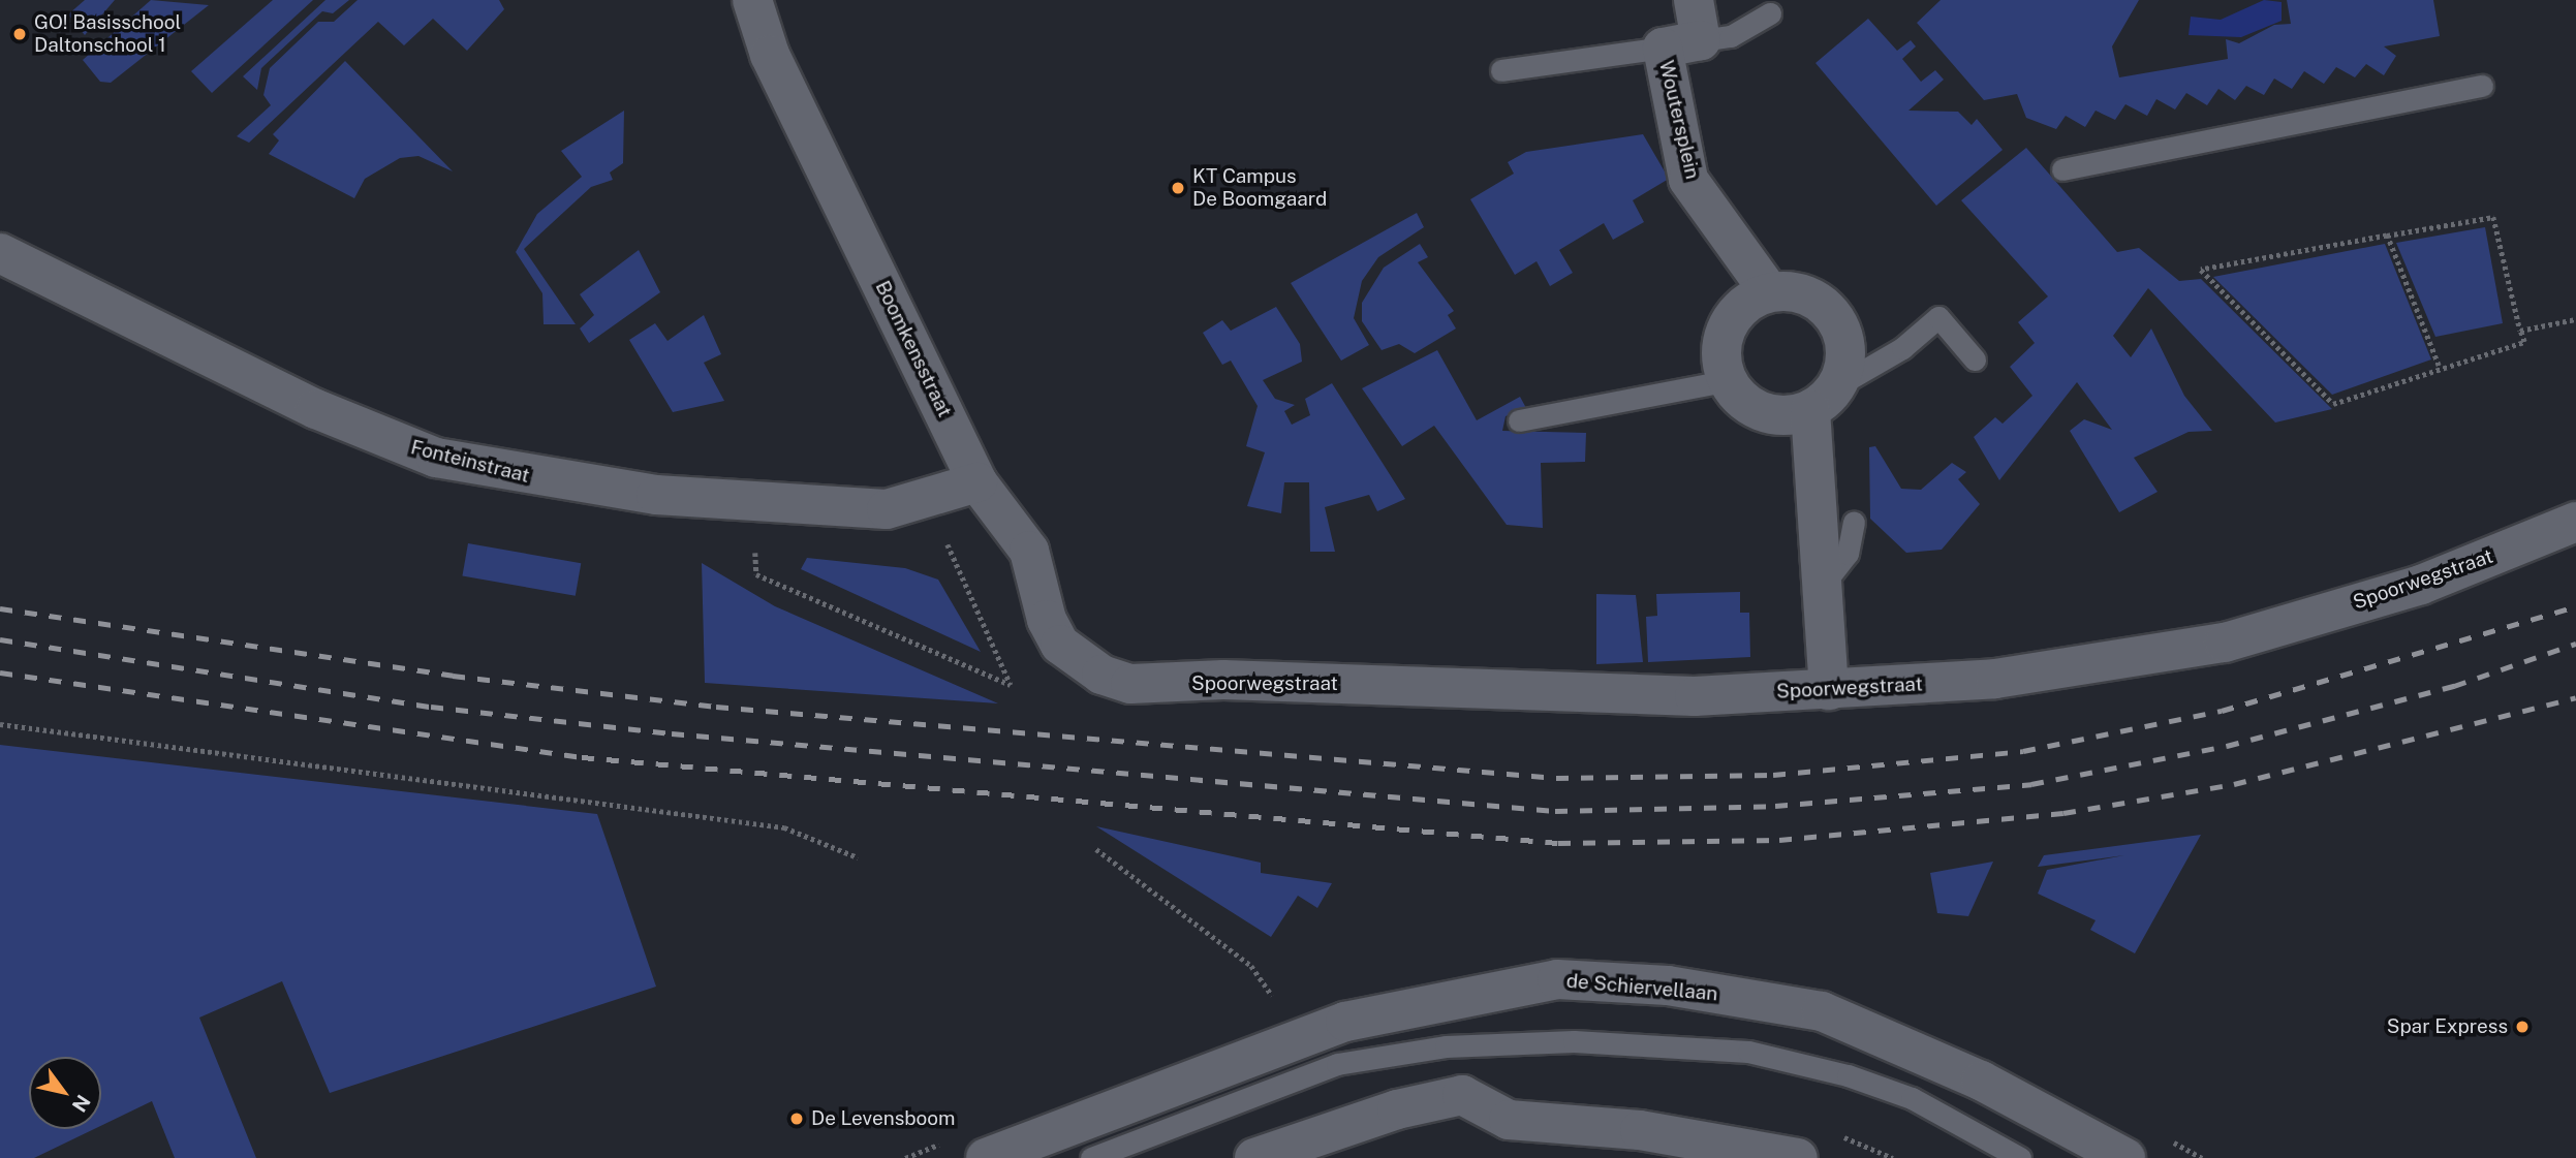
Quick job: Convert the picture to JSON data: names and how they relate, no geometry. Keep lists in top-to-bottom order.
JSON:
{
  "streets": {
    "street": [
      "Woutersplein",
      "Boomkensstraat",
      "Fonteinstraat",
      "Spoorwegstraat",
      "de Schiervellaan"
    ]
  },
  "crossings": [
    ["Boomkensstraat", "Fonteinstraat"],
    ["Boomkensstraat", "Spoorwegstraat"]
  ],
  "places": [
    "GO! Basisschool Daltonschool 1",
    "KT Campus De Boomgaard",
    "Spar Express",
    "De Levensboom"
  ],
  "north": "bottom right"
}
